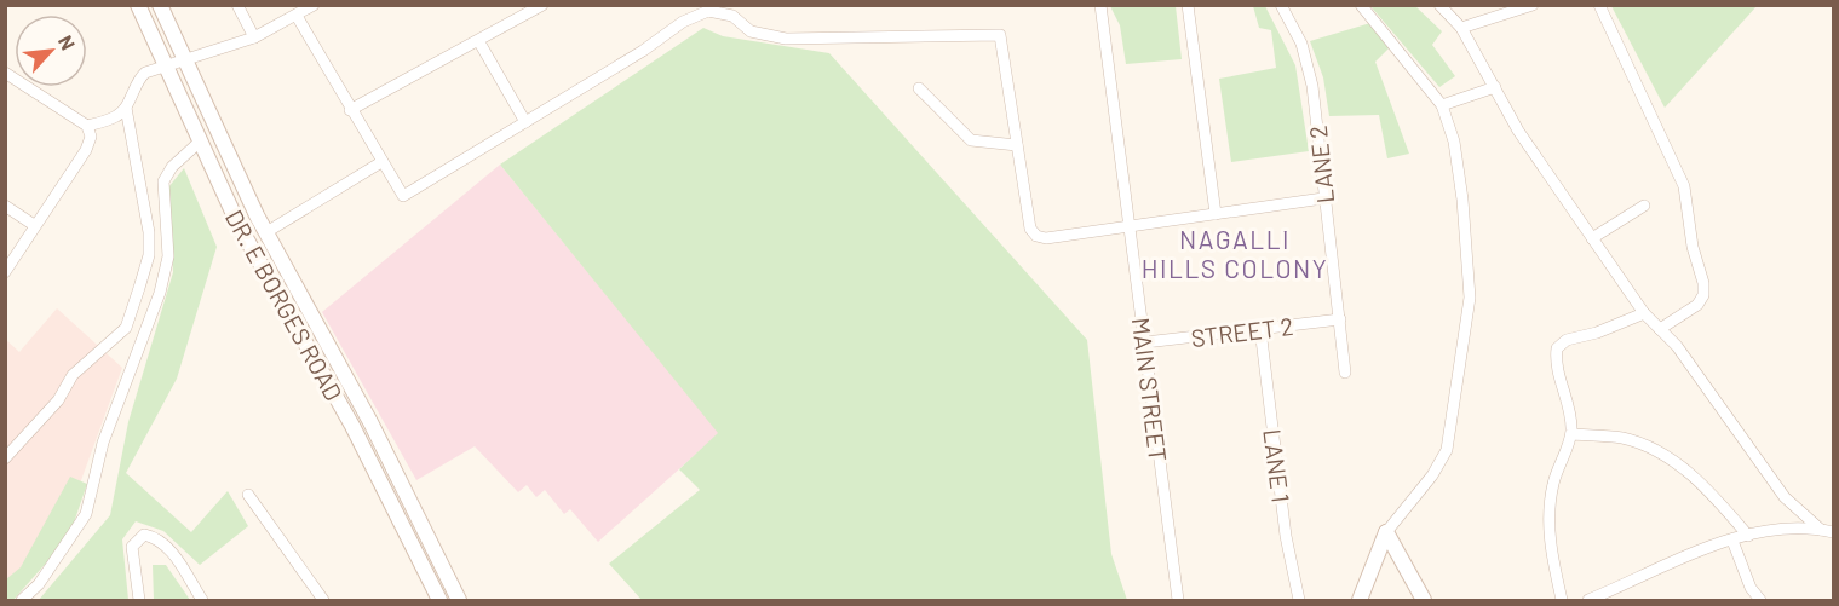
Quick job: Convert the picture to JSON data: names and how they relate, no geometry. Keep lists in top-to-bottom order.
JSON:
{
  "streets": {
    "main road": ["DR. E BORGES ROAD"],
    "street": [
      "LANE 2",
      "STREET 2",
      "MAIN STREET",
      "LANE 1"
    ]
  },
  "crossings": [
    ["LANE 2", "STREET 2"],
    ["STREET 2", "MAIN STREET"],
    ["STREET 2", "LANE 1"]
  ],
  "districts": ["NAGALLI HILLS COLONY"],
  "north": "top right"
}
